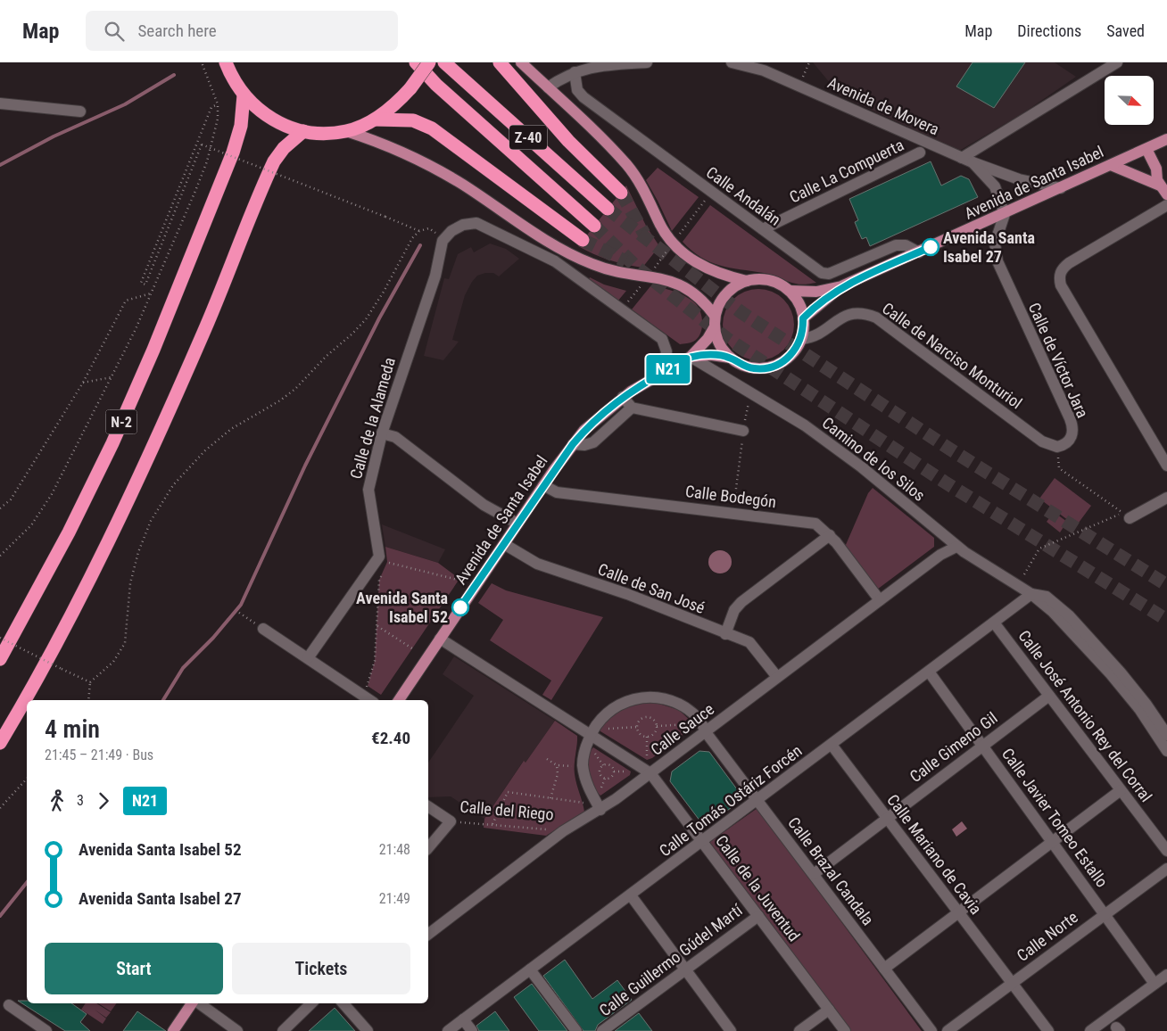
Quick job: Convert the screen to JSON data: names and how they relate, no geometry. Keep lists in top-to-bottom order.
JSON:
{
  "streets": {
    "highway": ["Z-40", "N-2"],
    "main road": ["Avenida de Santa Isabel"],
    "street": [
      "Avenida de Movera",
      "Calle La Compuerta",
      "Calle Andalán",
      "Calle de Narciso Monturiol",
      "Calle de Víctor Jara",
      "Calle de la Alameda",
      "Camino de los Silos",
      "Calle Bodegón",
      "Calle de San José",
      "Calle José Antonio Rey del Corral",
      "Calle Sauce",
      "Calle Gimeno Gil",
      "Calle Tomás Ostáriz Forcén",
      "Calle del Riego",
      "Calle Javier Tomeo Estallo",
      "Calle Mariano de Cavia",
      "Calle Brazal Candala",
      "Calle de la Juventud",
      "Calle Norte",
      "Calle Guillermo Gúdel Martí"
    ]
  },
  "crossings": [
    ["Avenida de Movera", "Avenida de Santa Isabel"],
    ["Avenida de Movera", "Calle de Víctor Jara"],
    ["Calle La Compuerta", "Calle Andalán"],
    ["Avenida de Santa Isabel", "Calle Andalán"],
    ["Avenida de Santa Isabel", "Calle de Narciso Monturiol"],
    ["Avenida de Santa Isabel", "Calle de Víctor Jara"],
    ["Avenida de Santa Isabel", "Camino de los Silos"],
    ["Avenida de Santa Isabel", "Calle Bodegón"],
    ["Avenida de Santa Isabel", "Calle de San José"],
    ["Avenida de Santa Isabel", "Calle de la Juventud"],
    ["Calle de Narciso Monturiol", "Calle de Víctor Jara"],
    ["Camino de los Silos", "Calle Sauce"],
    ["Camino de los Silos", "Calle Tomás Ostáriz Forcén"],
    ["Calle Bodegón", "Calle Sauce"],
    ["Calle de San José", "Calle Sauce"],
    ["Calle José Antonio Rey del Corral", "Calle Gimeno Gil"],
    ["Calle José Antonio Rey del Corral", "Calle Tomás Ostáriz Forcén"],
    ["Calle Sauce", "Calle del Riego"],
    ["Calle Sauce", "Calle Brazal Candala"],
    ["Calle Sauce", "Calle de la Juventud"],
    ["Calle Gimeno Gil", "Calle Javier Tomeo Estallo"],
    ["Calle Gimeno Gil", "Calle Mariano de Cavia"],
    ["Calle Gimeno Gil", "Calle Brazal Candala"],
    ["Calle Tomás Ostáriz Forcén", "Calle Javier Tomeo Estallo"],
    ["Calle Tomás Ostáriz Forcén", "Calle Mariano de Cavia"],
    ["Calle Tomás Ostáriz Forcén", "Calle Brazal Candala"],
    ["Calle Tomás Ostáriz Forcén", "Calle de la Juventud"],
    ["Calle Javier Tomeo Estallo", "Calle Norte"],
    ["Calle Mariano de Cavia", "Calle Norte"],
    ["Calle Brazal Candala", "Calle de la Juventud"],
    ["Calle de la Juventud", "Calle Guillermo Gúdel Martí"]
  ],
  "places": ["Avenida Santa Isabel 27", "Avenida Santa Isabel 52"],
  "lines": ["bus line N21"],
  "north": "bottom right",
  "page": {
    "header": "Map",
    "search": "Search here",
    "nav": ["Map", "Directions", "Saved"],
    "on_map": "N21",
    "heading": ["4 min", "21:45 – 21:49 · Bus", "€2.40"],
    "legs": ["3", "N21"],
    "list": [
      {
        "name": "Avenida Santa Isabel 52",
        "value": "21:48"
      },
      {
        "name": "Avenida Santa Isabel 27",
        "value": "21:49"
      }
    ],
    "buttons": ["Start", "Tickets"]
  }
}
